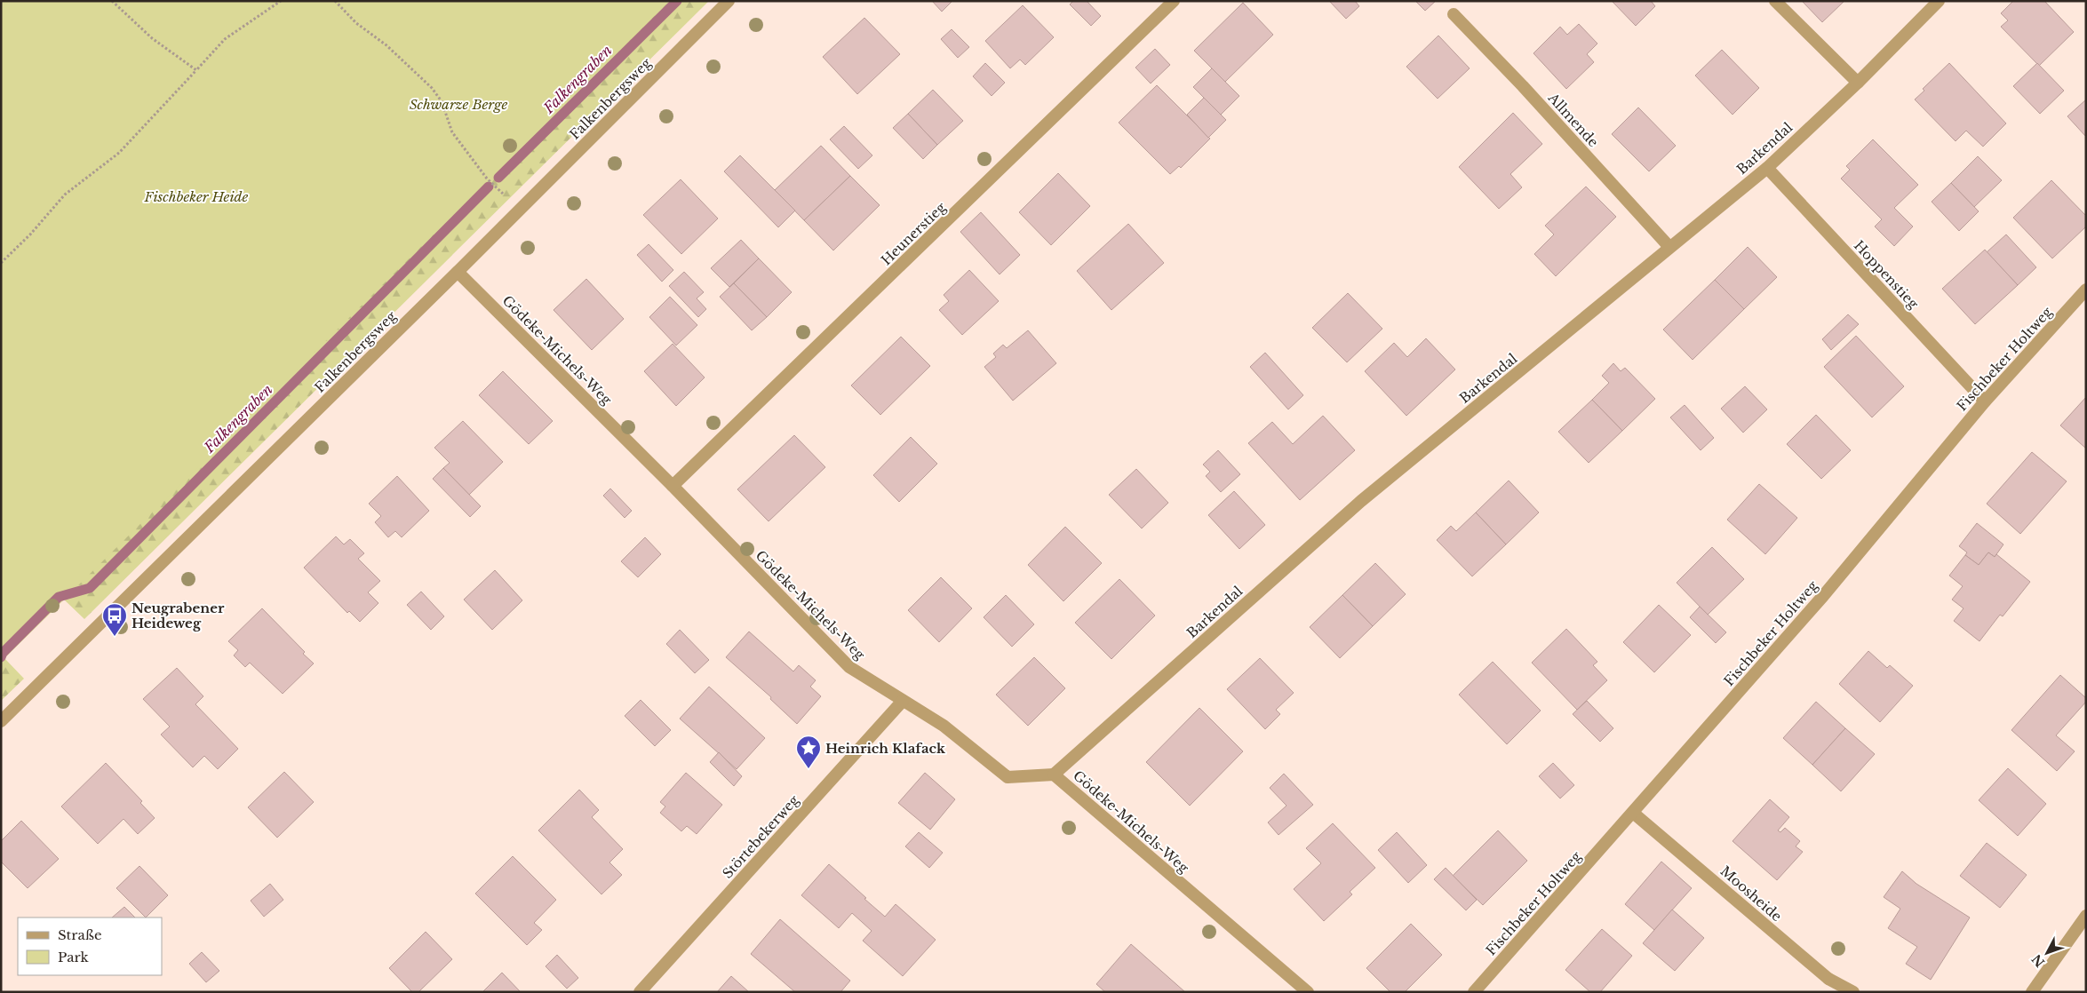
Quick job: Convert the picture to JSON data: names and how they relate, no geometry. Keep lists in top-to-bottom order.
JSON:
{
  "streets": {
    "street": [
      "Falkenbergsweg",
      "Allmende",
      "Barkendal",
      "Heunerstieg",
      "Hoppenstieg",
      "Gödeke-Michels-Weg",
      "Fischbeker Holtweg",
      "Störtebekerweg",
      "Moosheide"
    ]
  },
  "crossings": [
    ["Falkenbergsweg", "Gödeke-Michels-Weg"],
    ["Allmende", "Barkendal"],
    ["Barkendal", "Hoppenstieg"],
    ["Barkendal", "Gödeke-Michels-Weg"],
    ["Heunerstieg", "Gödeke-Michels-Weg"],
    ["Hoppenstieg", "Fischbeker Holtweg"],
    ["Gödeke-Michels-Weg", "Störtebekerweg"],
    ["Fischbeker Holtweg", "Moosheide"]
  ],
  "water": ["Falkengraben"],
  "parks": ["Schwarze Berge", "Fischbeker Heide"],
  "places": {
    "bus stop": ["Neugrabener Heideweg"],
    "place": ["Heinrich Klafack"]
  },
  "legend": ["Straße", "Park"],
  "north": "bottom left"
}
